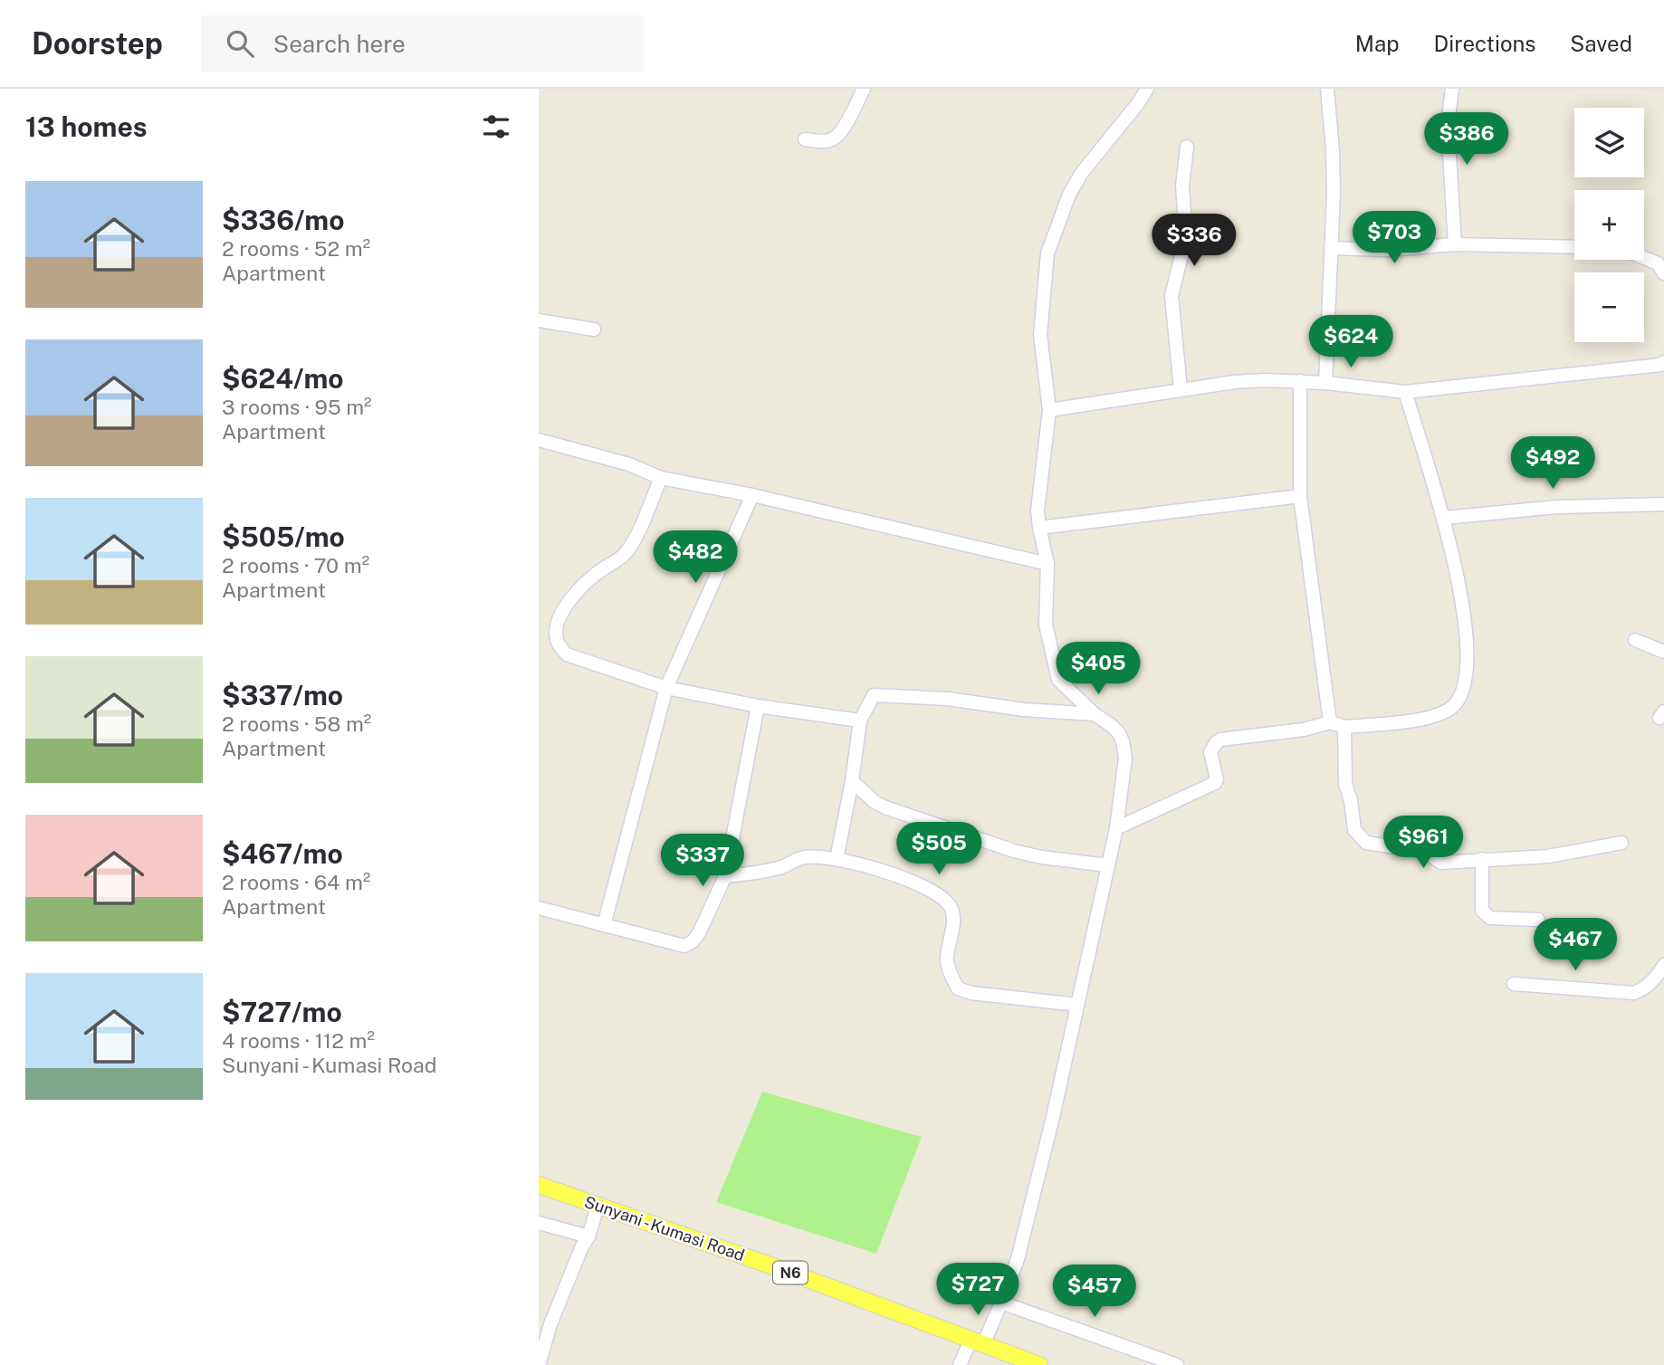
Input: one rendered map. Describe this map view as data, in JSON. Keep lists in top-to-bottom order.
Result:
{
  "streets": {
    "main road": ["Sunyani - Kumasi Road", "N6"]
  },
  "page": {
    "header": "Doorstep",
    "search": "Search here",
    "nav": ["Map", "Directions", "Saved"],
    "heading": "13 homes",
    "map_buttons": ["+", "−"],
    "price": [
      "$386",
      "$703",
      "$336",
      "$624",
      "$492",
      "$482",
      "$405",
      "$961",
      "$505",
      "$337",
      "$467",
      "$727",
      "$457"
    ],
    "list": [
      {
        "name": "$336/mo",
        "note": "2 rooms · 52 m² · Apartment"
      },
      {
        "name": "$624/mo",
        "note": "3 rooms · 95 m² · Apartment"
      },
      {
        "name": "$505/mo",
        "note": "2 rooms · 70 m² · Apartment"
      },
      {
        "name": "$337/mo",
        "note": "2 rooms · 58 m² · Apartment"
      },
      {
        "name": "$467/mo",
        "note": "2 rooms · 64 m² · Apartment"
      },
      {
        "name": "$727/mo",
        "note": "4 rooms · 112 m² · Sunyani - Kumasi Road"
      }
    ]
  }
}
